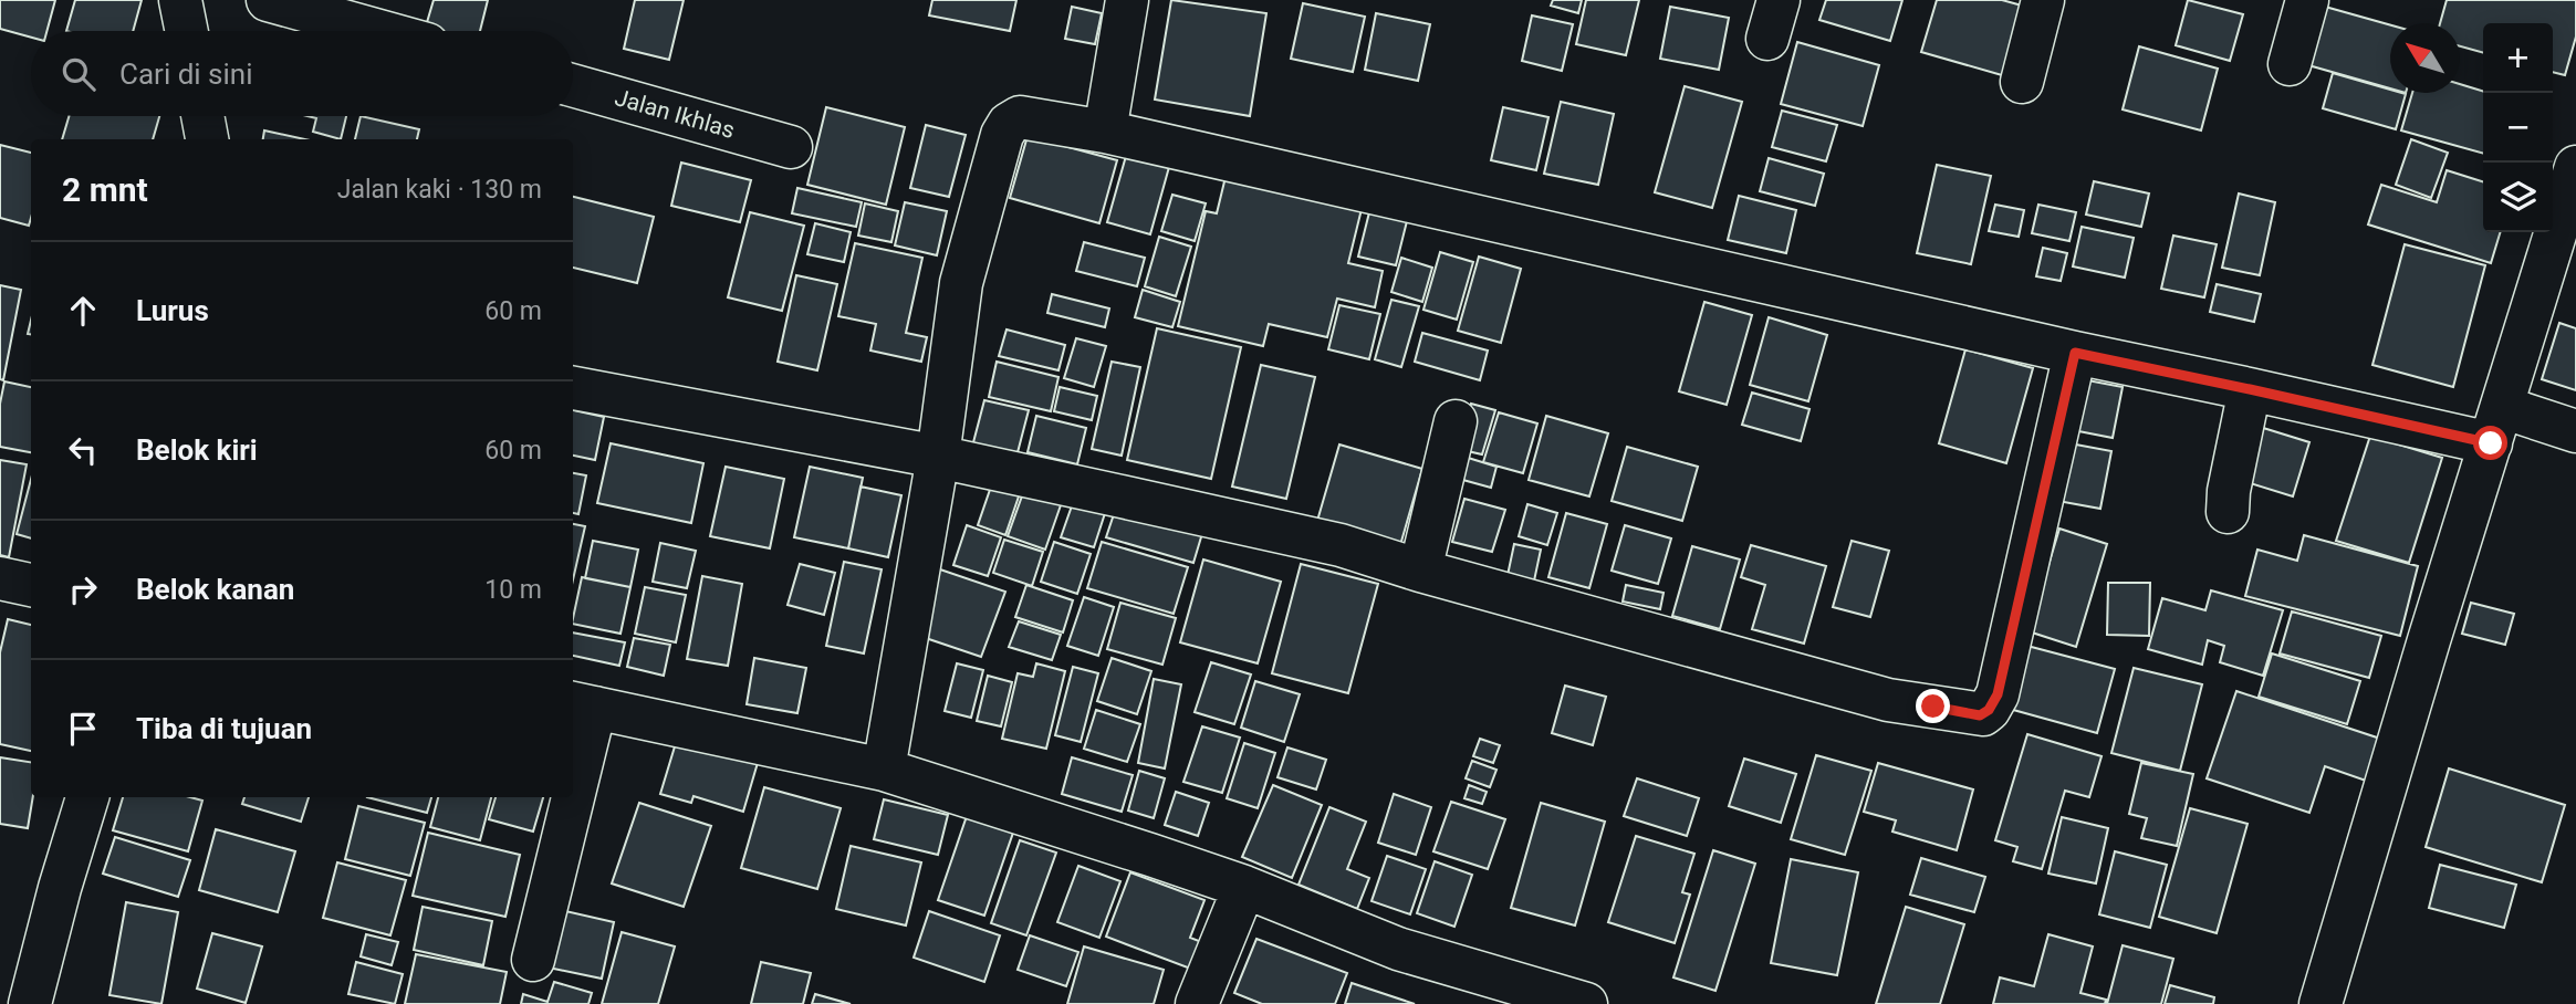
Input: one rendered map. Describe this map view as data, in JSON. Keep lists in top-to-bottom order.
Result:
{
  "streets": {
    "street": ["Jalan Ikhlas"]
  },
  "north": "top left",
  "page": {
    "map_buttons": ["+", "−"],
    "search": "Cari di sini",
    "heading": ["2 mnt", "Jalan kaki · 130 m"],
    "list": [
      ["Lurus", "60 m"],
      ["Belok kiri", "60 m"],
      ["Belok kanan", "10 m"],
      "Tiba di tujuan"
    ]
  }
}
